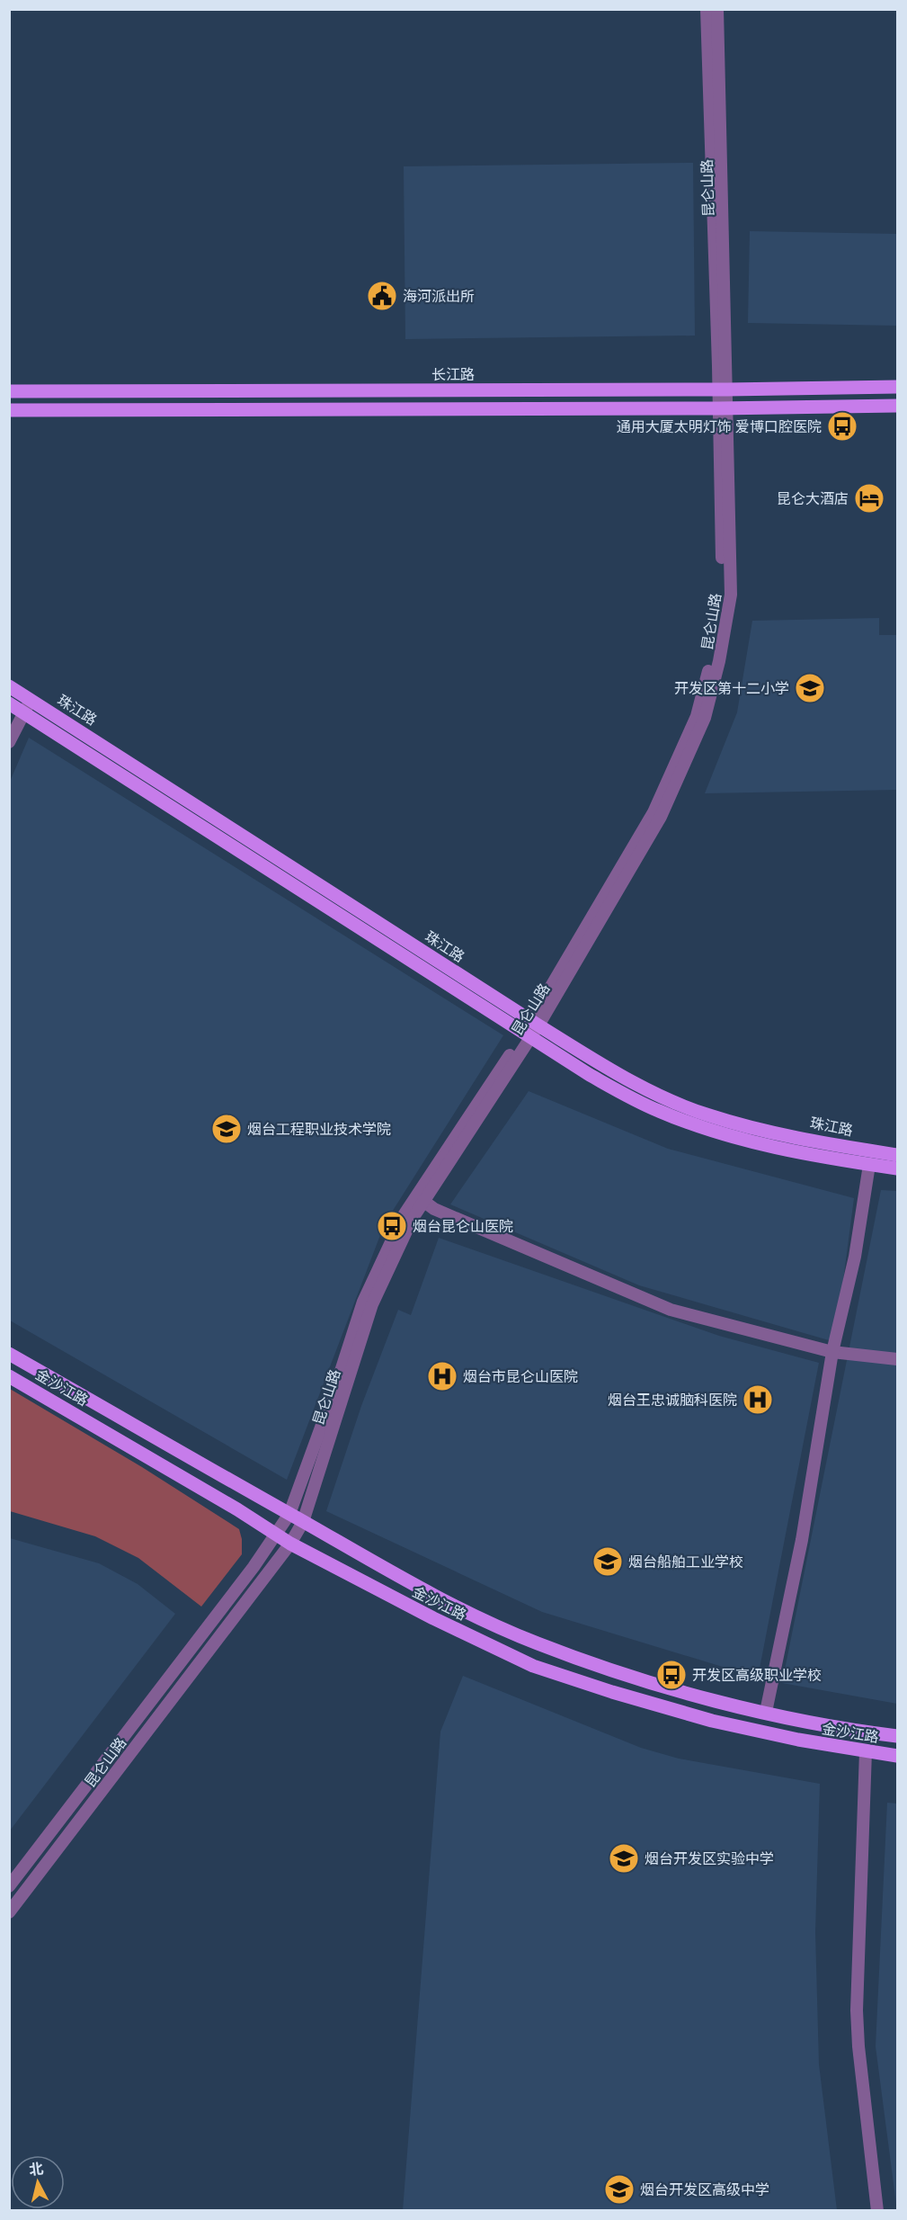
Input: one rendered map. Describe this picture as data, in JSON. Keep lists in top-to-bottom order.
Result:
{
  "streets": {
    "main road": ["长江路", "珠江路", "金沙江路"],
    "street": ["昆仑山路"]
  },
  "crossings": [
    ["昆仑山路", "长江路"],
    ["昆仑山路", "珠江路"],
    ["昆仑山路", "金沙江路"]
  ],
  "places": {
    "public building": ["海河派出所"],
    "bus stop": ["通用大厦太明灯饰 爱博口腔医院", "烟台昆仑山医院", "开发区高级职业学校"],
    "hotel": ["昆仑大酒店"],
    "school or university": [
      "开发区第十二小学",
      "烟台工程职业技术学院",
      "烟台船舶工业学校",
      "烟台开发区实验中学",
      "烟台开发区高级中学"
    ],
    "hospital": ["烟台市昆仑山医院", "烟台王忠诚脑科医院"]
  },
  "north": "top"
}
